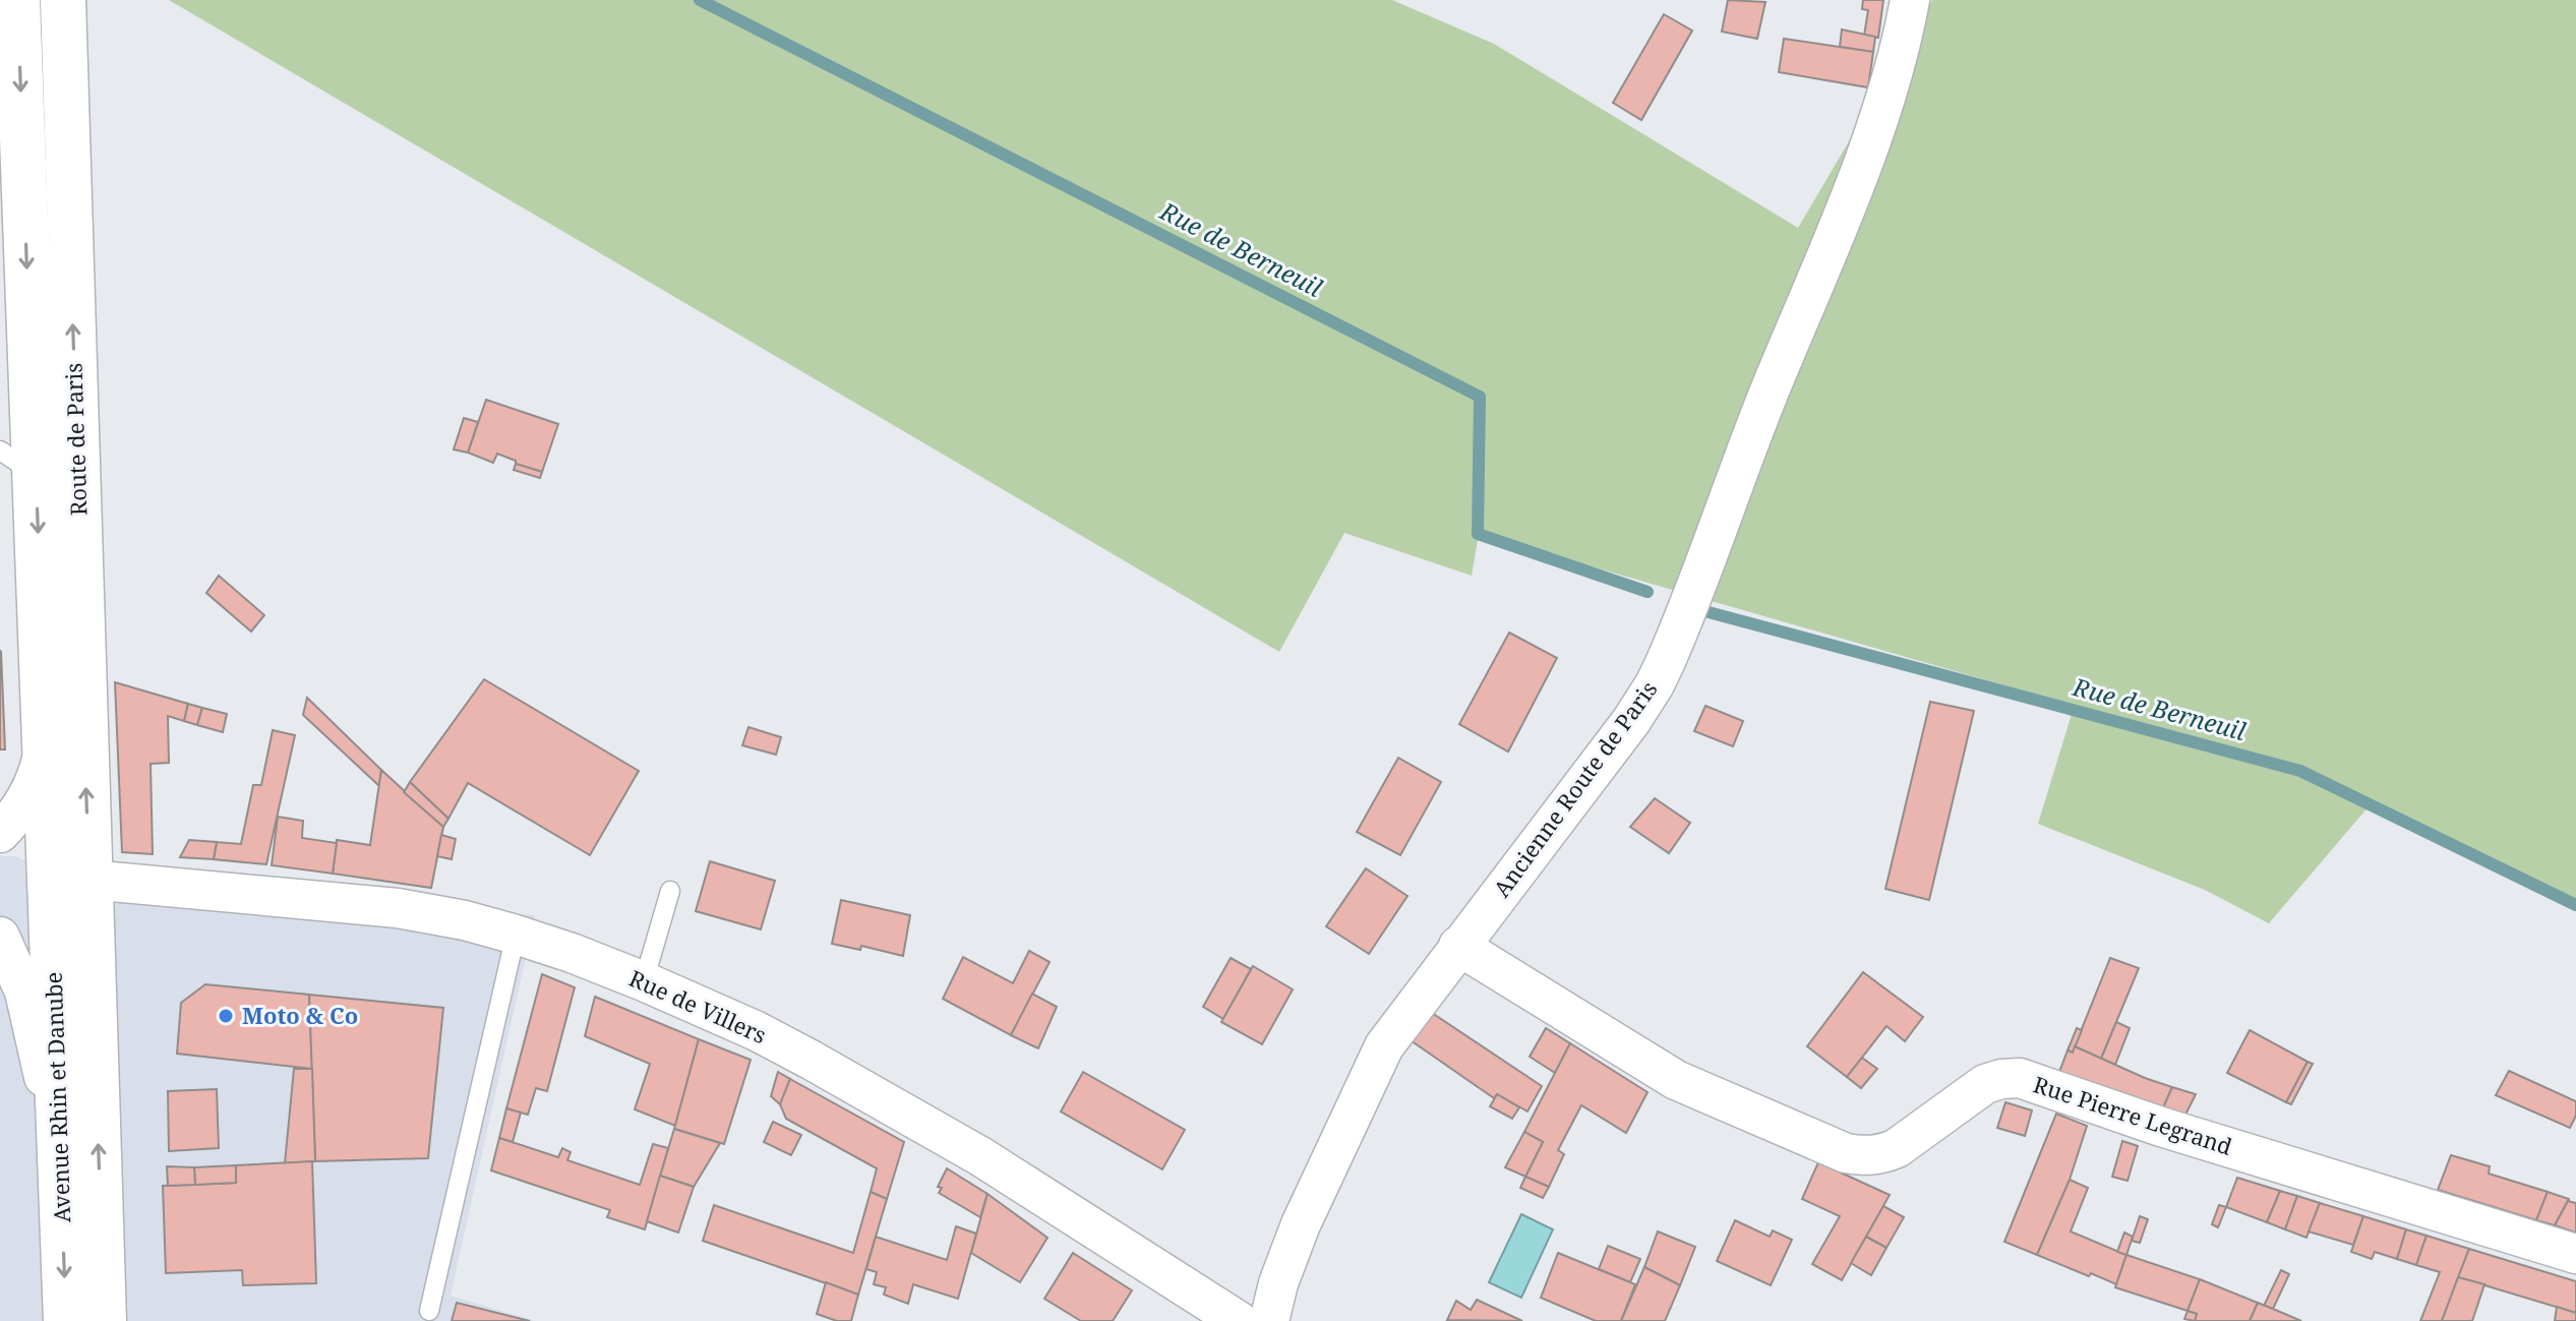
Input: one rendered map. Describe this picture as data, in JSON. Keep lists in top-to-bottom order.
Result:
{
  "streets": {
    "main road": ["Route de Paris", "Avenue Rhin et Danube"],
    "street": ["Ancienne Route de Paris", "Rue de Villers", "Rue Pierre Legrand"]
  },
  "crossings": [
    ["Route de Paris", "Rue de Villers"],
    ["Route de Paris", "Avenue Rhin et Danube"],
    ["Ancienne Route de Paris", "Rue Pierre Legrand"],
    ["Rue de Villers", "Avenue Rhin et Danube"]
  ],
  "water": ["Rue de Berneuil"],
  "places": ["Moto & Co"]
}
